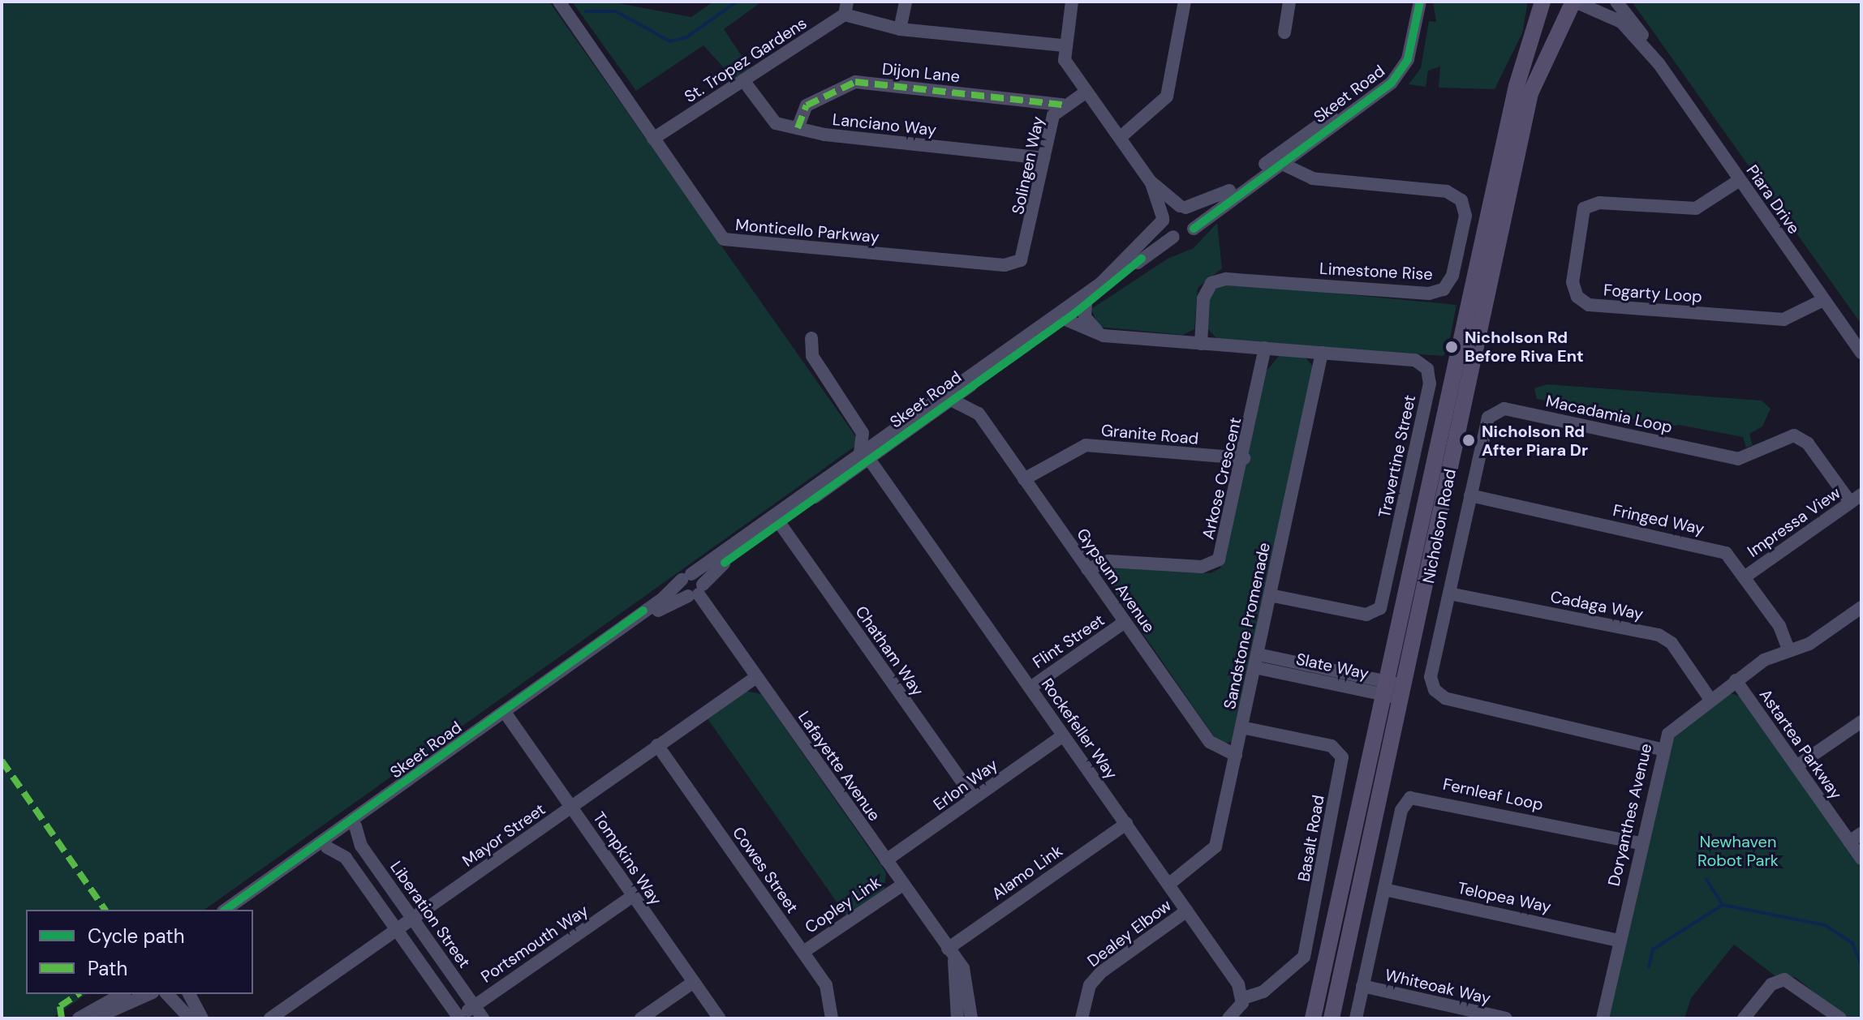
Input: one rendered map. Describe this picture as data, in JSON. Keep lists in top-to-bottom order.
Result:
{
  "streets": {
    "main road": ["Nicholson Road"],
    "street": [
      "St. Tropez Gardens",
      "Dijon Lane",
      "Skeet Road",
      "Lanciano Way",
      "Solingen Way",
      "Piara Drive",
      "Monticello Parkway",
      "Limestone Rise",
      "Fogarty Loop",
      "Macadamia Loop",
      "Granite Road",
      "Travertine Street",
      "Arkose Crescent",
      "Fringed Way",
      "Impressa View",
      "Gypsum Avenue",
      "Cadaga Way",
      "Sandstone Promenade",
      "Flint Street",
      "Chatham Way",
      "Slate Way",
      "Rockefeller Way",
      "Astartea Parkway",
      "Lafayette Avenue",
      "Erlon Way",
      "Fernleaf Loop",
      "Doryanthes Avenue",
      "Mayor Street",
      "Basalt Road",
      "Tompkins Way",
      "Cowes Street",
      "Alamo Link",
      "Telopea Way",
      "Copley Link",
      "Liberation Street",
      "Dealey Elbow",
      "Portsmouth Way",
      "Whiteoak Way"
    ]
  },
  "crossings": [
    ["St. Tropez Gardens", "Lanciano Way"],
    ["St. Tropez Gardens", "Monticello Parkway"],
    ["Dijon Lane", "Lanciano Way"],
    ["Dijon Lane", "Solingen Way"],
    ["Skeet Road", "Limestone Rise"],
    ["Skeet Road", "Travertine Street"],
    ["Skeet Road", "Gypsum Avenue"],
    ["Skeet Road", "Chatham Way"],
    ["Skeet Road", "Rockefeller Way"],
    ["Skeet Road", "Lafayette Avenue"],
    ["Skeet Road", "Tompkins Way"],
    ["Skeet Road", "Liberation Street"],
    ["Lanciano Way", "Solingen Way"],
    ["Solingen Way", "Monticello Parkway"],
    ["Piara Drive", "Fogarty Loop"],
    ["Piara Drive", "Nicholson Road"],
    ["Limestone Rise", "Travertine Street"],
    ["Macadamia Loop", "Fringed Way"],
    ["Macadamia Loop", "Impressa View"],
    ["Macadamia Loop", "Cadaga Way"],
    ["Macadamia Loop", "Doryanthes Avenue"],
    ["Granite Road", "Arkose Crescent"],
    ["Granite Road", "Gypsum Avenue"],
    ["Travertine Street", "Arkose Crescent"],
    ["Travertine Street", "Sandstone Promenade"],
    ["Arkose Crescent", "Gypsum Avenue"],
    ["Fringed Way", "Impressa View"],
    ["Fringed Way", "Doryanthes Avenue"],
    ["Nicholson Road", "Slate Way"],
    ["Gypsum Avenue", "Sandstone Promenade"],
    ["Gypsum Avenue", "Flint Street"],
    ["Cadaga Way", "Doryanthes Avenue"],
    ["Sandstone Promenade", "Slate Way"],
    ["Sandstone Promenade", "Rockefeller Way"],
    ["Sandstone Promenade", "Basalt Road"],
    ["Flint Street", "Rockefeller Way"],
    ["Chatham Way", "Erlon Way"],
    ["Rockefeller Way", "Erlon Way"],
    ["Rockefeller Way", "Basalt Road"],
    ["Rockefeller Way", "Alamo Link"],
    ["Rockefeller Way", "Dealey Elbow"],
    ["Astartea Parkway", "Doryanthes Avenue"],
    ["Lafayette Avenue", "Erlon Way"],
    ["Lafayette Avenue", "Mayor Street"],
    ["Lafayette Avenue", "Alamo Link"],
    ["Lafayette Avenue", "Copley Link"],
    ["Fernleaf Loop", "Doryanthes Avenue"],
    ["Fernleaf Loop", "Telopea Way"],
    ["Fernleaf Loop", "Whiteoak Way"],
    ["Doryanthes Avenue", "Telopea Way"],
    ["Mayor Street", "Tompkins Way"],
    ["Mayor Street", "Cowes Street"],
    ["Mayor Street", "Liberation Street"],
    ["Tompkins Way", "Portsmouth Way"],
    ["Cowes Street", "Copley Link"],
    ["Liberation Street", "Portsmouth Way"]
  ],
  "parks": ["Newhaven Robot Park"],
  "places": ["Nicholson Rd Before Riva Ent", "Nicholson Rd After Piara Dr"],
  "legend": ["Cycle path", "Path"]
}
